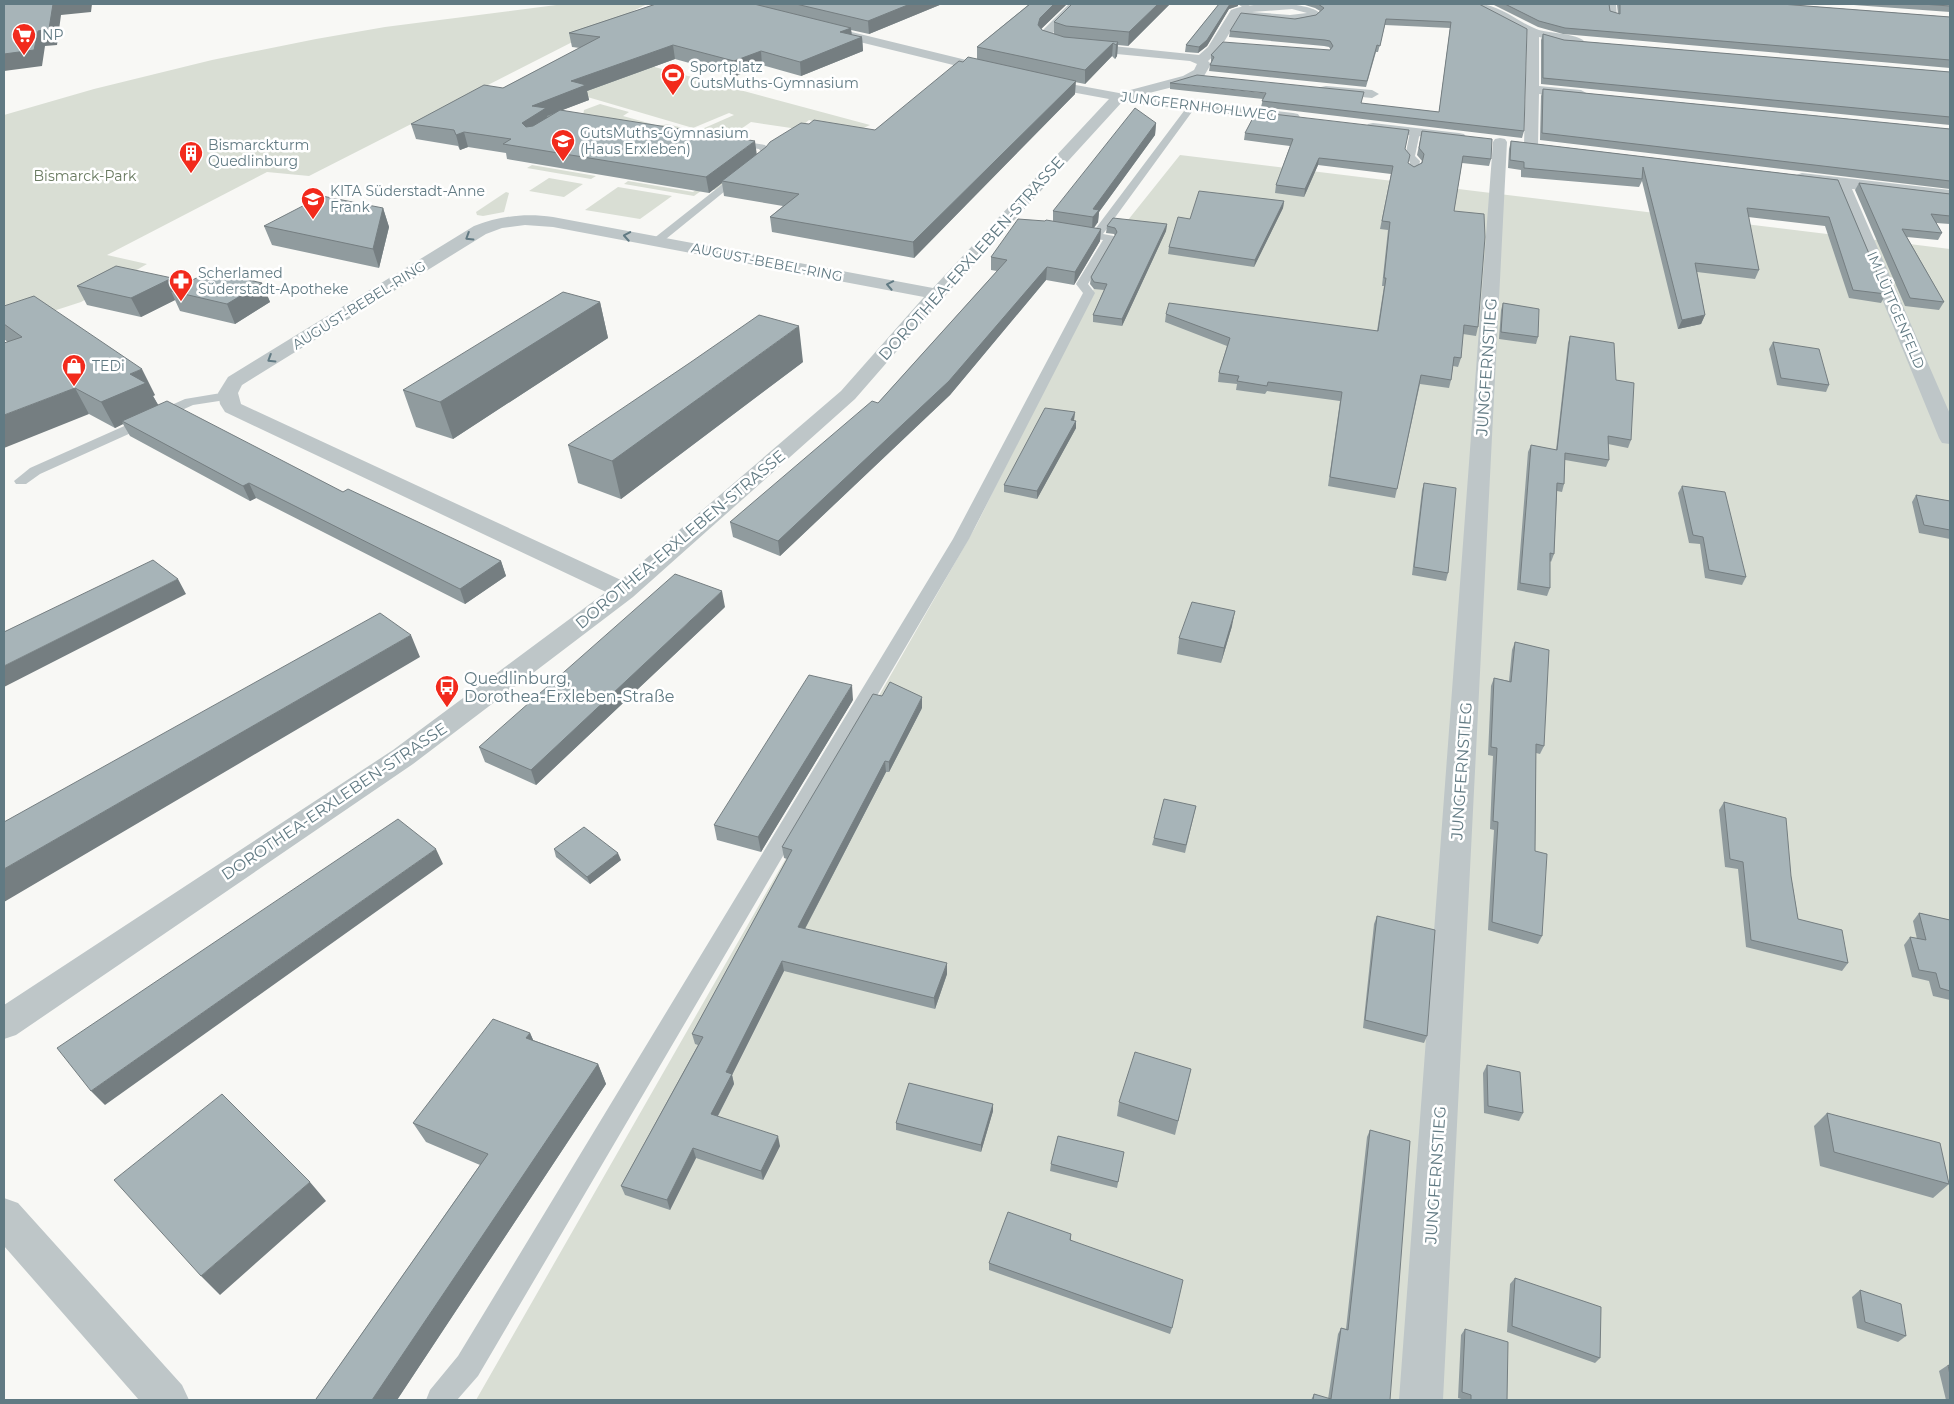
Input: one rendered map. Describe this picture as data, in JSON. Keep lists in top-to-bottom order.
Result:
{
  "streets": {
    "street": [
      "JUNGFERNHOHLWEG",
      "DOROTHEA-ERXLEBEN-STRASSE",
      "AUGUST-BEBEL-RING",
      "IM LÜTTGENFELD",
      "JUNGFERNSTIEG"
    ]
  },
  "crossings": [
    ["JUNGFERNHOHLWEG", "DOROTHEA-ERXLEBEN-STRASSE"],
    ["DOROTHEA-ERXLEBEN-STRASSE", "AUGUST-BEBEL-RING"]
  ],
  "one_way": ["AUGUST-BEBEL-RING"],
  "parks": ["Bismarck-Park"],
  "places": {
    "supermarket": ["NP"],
    "sports": ["Sportplatz GutsMuths-Gymnasium"],
    "school or university": ["GutsMuths-Gymnasium (Haus Erxleben)", "KITA Süderstadt-Anne Frank"],
    "building": ["Bismarckturm Quedlinburg"],
    "pharmacy": ["Scherlamed Süderstadt-Apotheke"],
    "shop": ["TEDi"],
    "bus stop": ["Quedlinburg, Dorothea-Erxleben-Straße"]
  }
}
